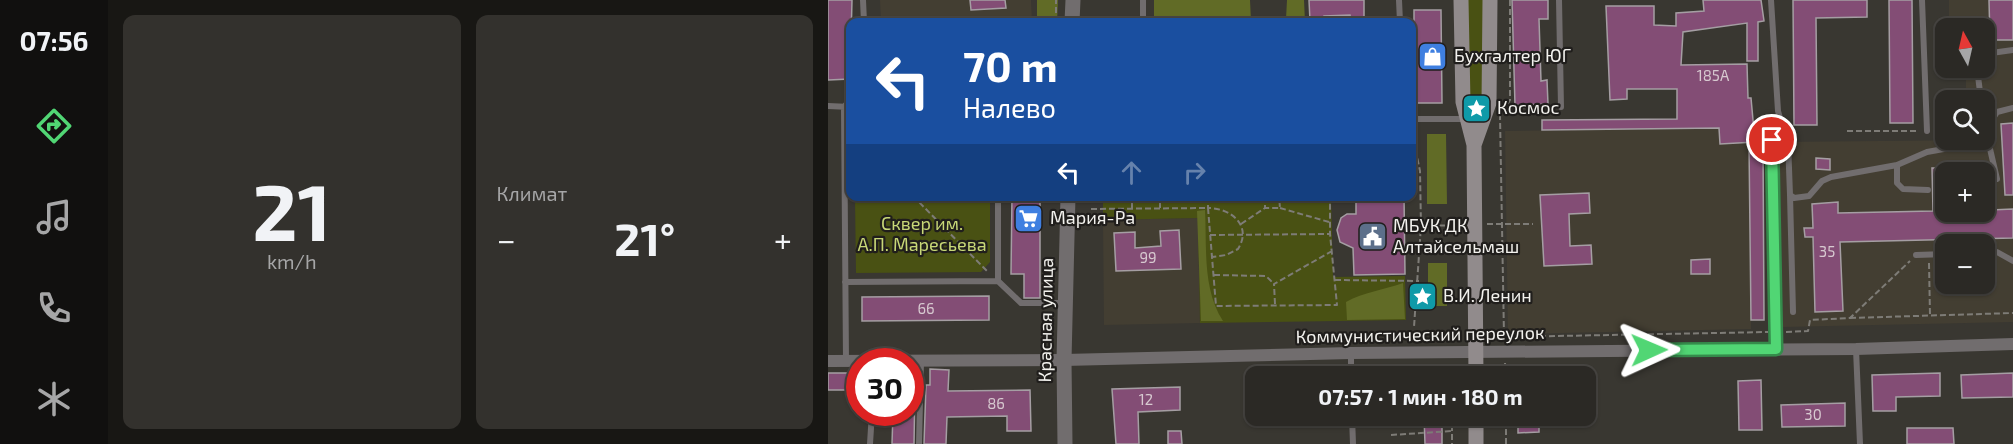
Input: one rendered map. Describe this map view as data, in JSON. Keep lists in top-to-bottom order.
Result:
{
  "streets": {
    "street": ["Красная улица", "Коммунистический переулок"]
  },
  "crossings": [
    ["Красная улица", "Коммунистический переулок"]
  ],
  "parks": ["Сквер им. А.П. Маресьева"],
  "places": {
    "shop": ["Бухгалтер ЮГ"],
    "place": ["Космос", "В.И. Ленин"],
    "supermarket": ["Мария-Ра"],
    "public building": ["МБУК ДК Алтайсельмаш"]
  },
  "house_numbers": [
    "185А",
    "35",
    "99",
    "66",
    "12",
    "86",
    "30"
  ],
  "north": "top",
  "page": {
    "tabs": "07:56",
    "tile": [
      ["21", "km/h"],
      "Климат"
    ],
    "map_buttons": ["+", "−"],
    "turn": ["70 m", "Налево"],
    "heat": ["−", "21°", "+"],
    "limit": "30",
    "trip": "07:57 · 1 мин · 180 m"
  }
}
